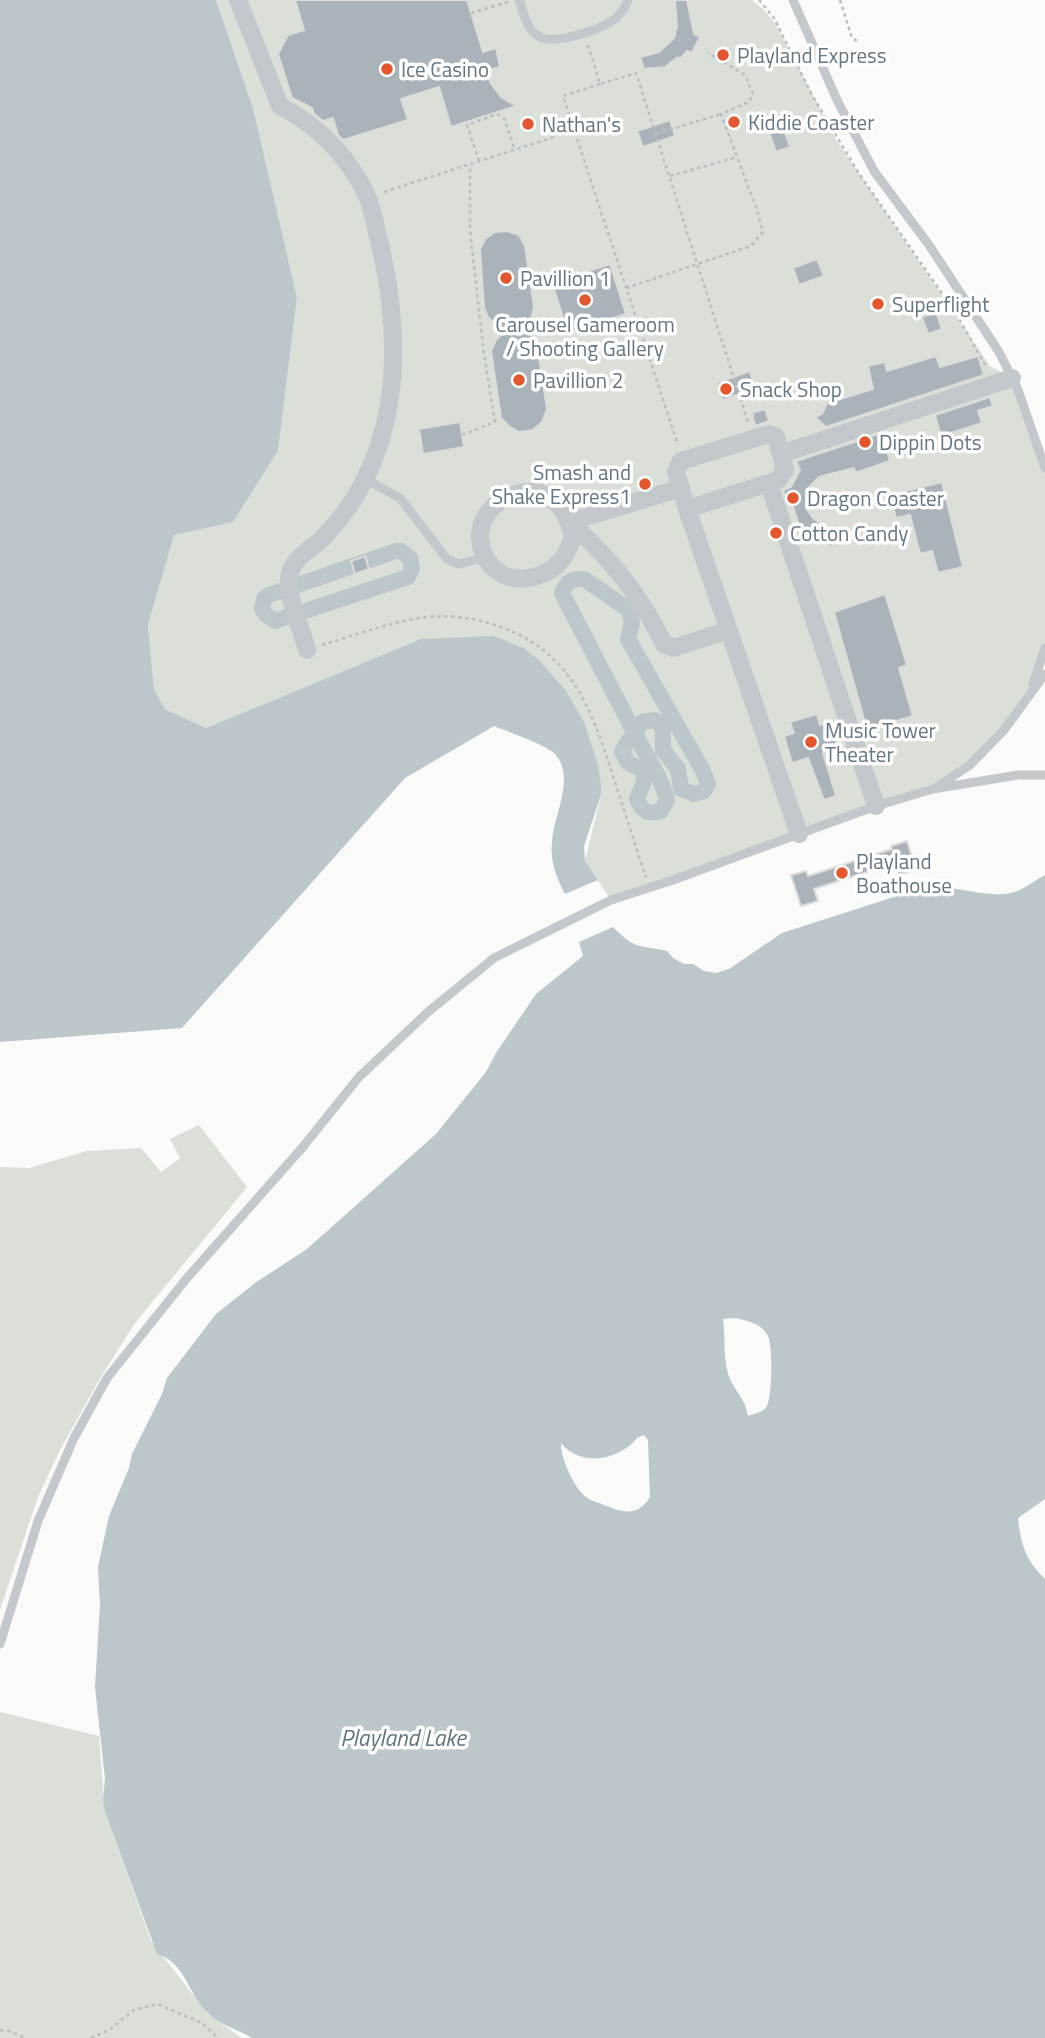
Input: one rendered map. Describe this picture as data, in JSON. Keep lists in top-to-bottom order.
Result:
{
  "water": ["Playland Lake"],
  "places": [
    "Playland Express",
    "Ice Casino",
    "Kiddie Coaster",
    "Nathan's",
    "Pavillion 1",
    "Carousel Gameroom / Shooting Gallery",
    "Superflight",
    "Pavillion 2",
    "Snack Shop",
    "Dippin Dots",
    "Smash and Shake Express1",
    "Dragon Coaster",
    "Cotton Candy",
    "Music Tower Theater",
    "Playland Boathouse"
  ]
}
